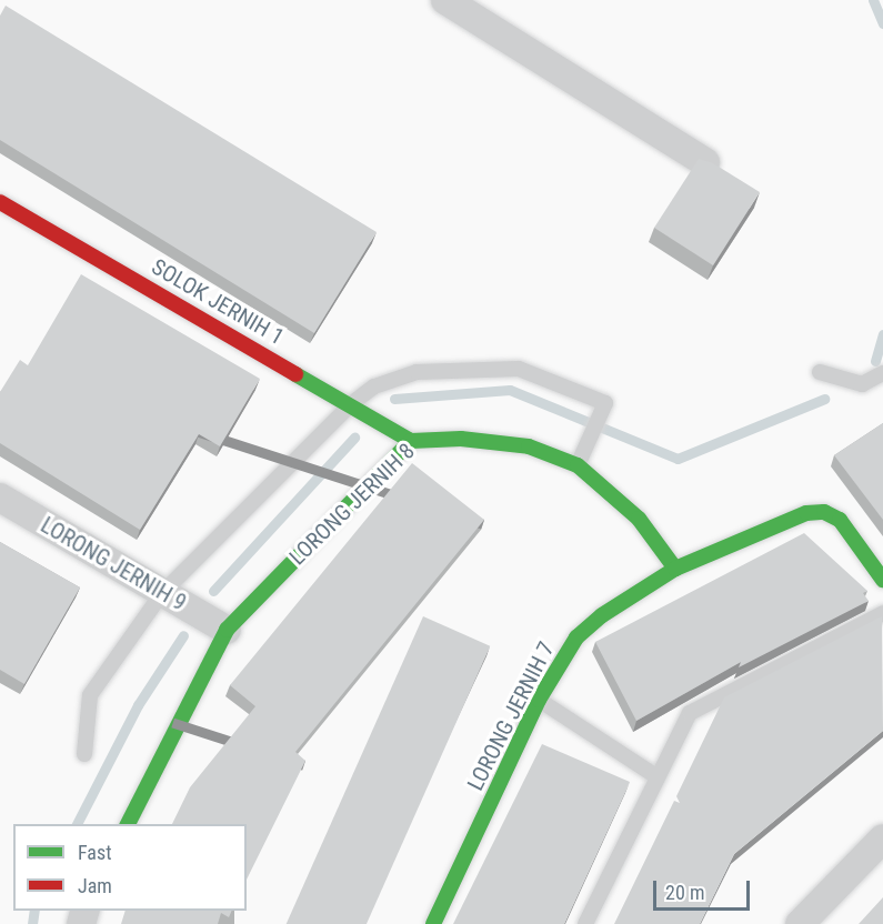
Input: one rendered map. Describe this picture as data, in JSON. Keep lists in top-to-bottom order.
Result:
{
  "streets": {
    "street": [
      "SOLOK JERNIH 1",
      "LORONG JERNIH 8",
      "LORONG JERNIH 9",
      "LORONG JERNIH 7"
    ]
  },
  "crossings": [
    ["SOLOK JERNIH 1", "LORONG JERNIH 8"],
    ["LORONG JERNIH 8", "LORONG JERNIH 9"],
    ["LORONG JERNIH 8", "LORONG JERNIH 7"]
  ],
  "legend": ["Fast", "Jam"],
  "scale_bar": "20 m"
}
